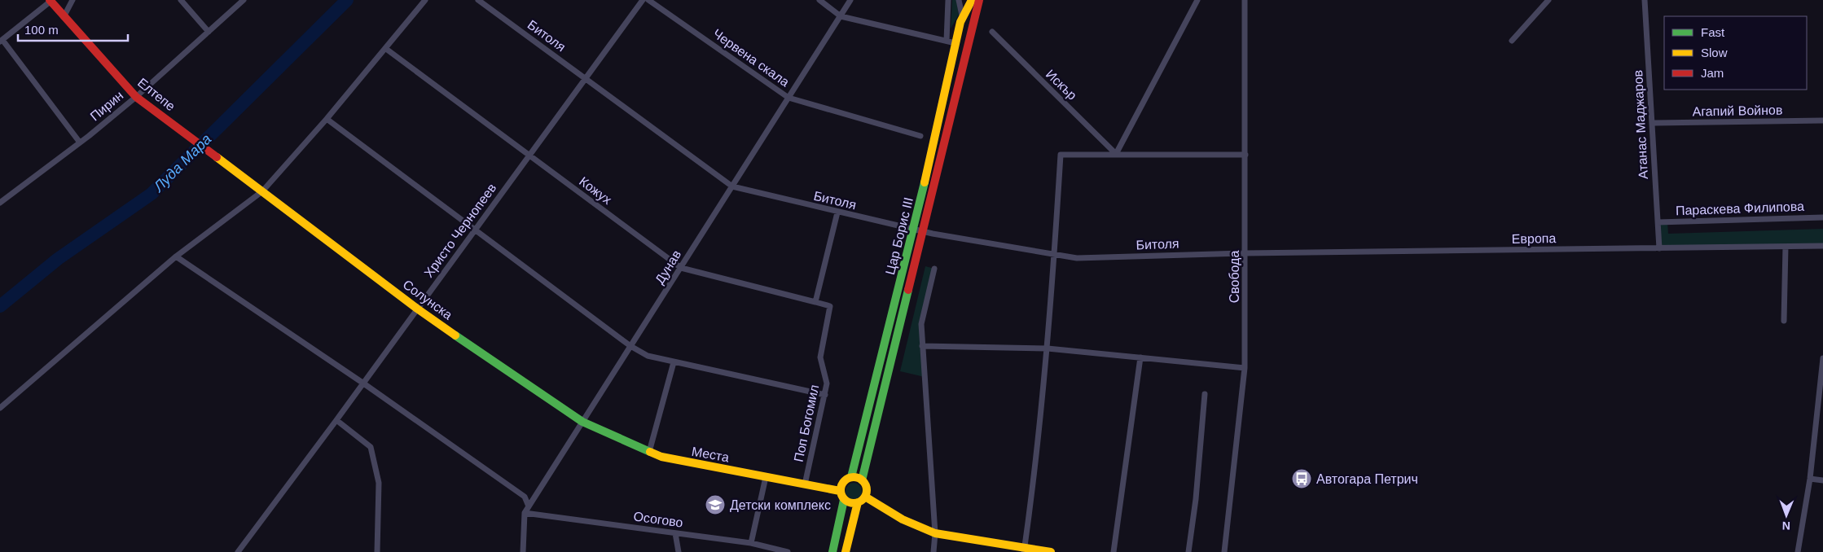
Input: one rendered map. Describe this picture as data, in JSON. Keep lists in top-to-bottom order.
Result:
{
  "streets": {
    "main road": [
      "Елтепе",
      "Цар Борис III",
      "Солунска",
      "Места"
    ],
    "street": [
      "Битоля",
      "Червена скала",
      "Искър",
      "Пирин",
      "Агапий Войнов",
      "Атанас Маджаров",
      "Кожух",
      "Параскева Филипова",
      "Христо Чернопеев",
      "Европа",
      "Дунав",
      "Свобода",
      "Поп Богомил",
      "Осогово"
    ]
  },
  "crossings": [
    ["Битоля", "Христо Чернопеев"],
    ["Битоля", "Цар Борис III"],
    ["Битоля", "Европа"],
    ["Битоля", "Дунав"],
    ["Битоля", "Свобода"],
    ["Червена скала", "Дунав"],
    ["Елтепе", "Пирин"],
    ["Елтепе", "Солунска"],
    ["Агапий Войнов", "Атанас Маджаров"],
    ["Атанас Маджаров", "Параскева Филипова"],
    ["Атанас Маджаров", "Европа"],
    ["Кожух", "Христо Чернопеев"],
    ["Кожух", "Дунав"],
    ["Кожух", "Поп Богомил"],
    ["Христо Чернопеев", "Солунска"],
    ["Цар Борис III", "Места"],
    ["Европа", "Свобода"],
    ["Дунав", "Солунска"],
    ["Дунав", "Места"],
    ["Дунав", "Осогово"],
    ["Солунска", "Места"],
    ["Поп Богомил", "Места"]
  ],
  "water": ["Луда Мара"],
  "places": {
    "bus stop": ["Автогара Петрич"],
    "school or university": ["Детски комплекс"]
  },
  "legend": ["Fast", "Slow", "Jam"],
  "scale_bar": "100 m",
  "north": "bottom"
}
